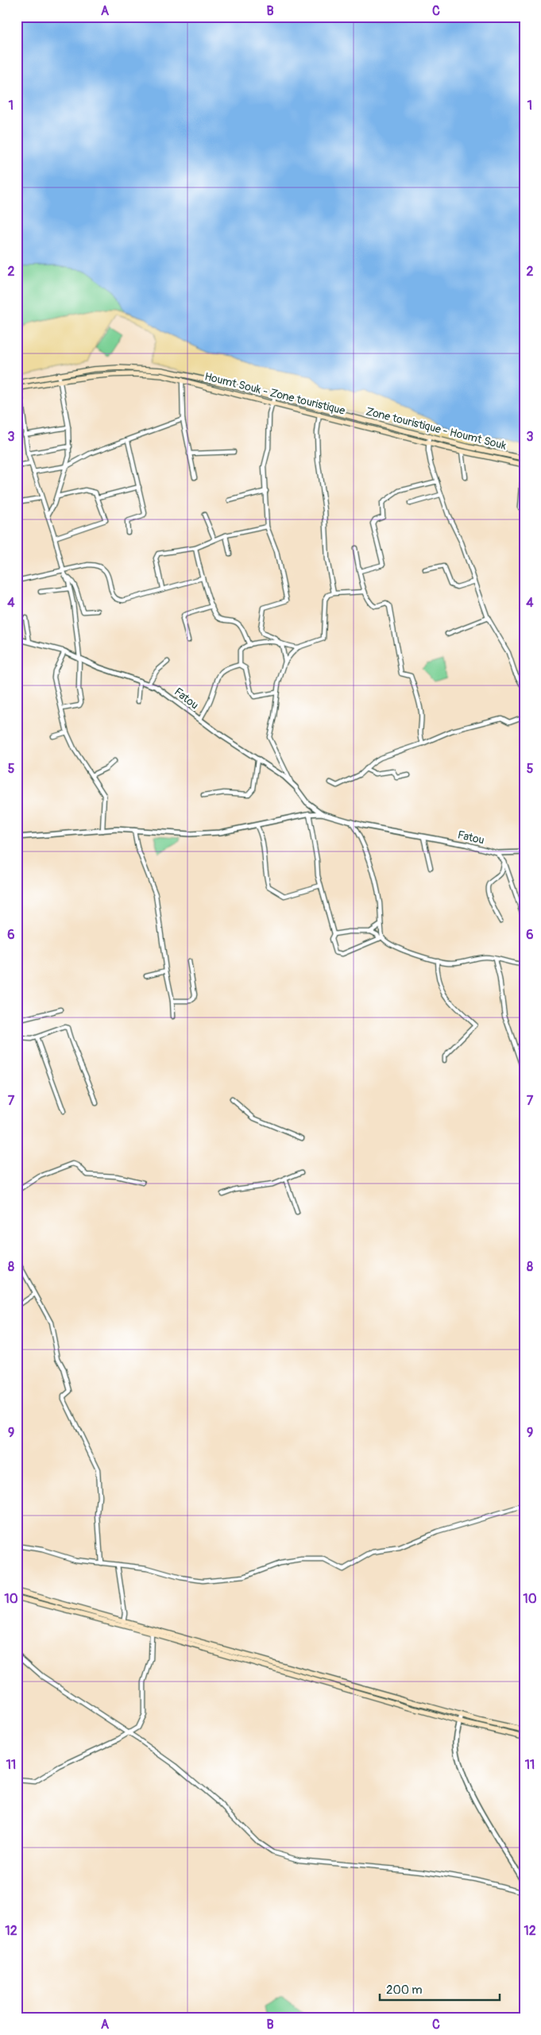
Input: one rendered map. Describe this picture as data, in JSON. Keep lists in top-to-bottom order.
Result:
{
  "streets": {
    "main road": ["Houmt Souk - Zone touristique", "Zone touristique - Houmt Souk"],
    "street": ["Fatou"]
  },
  "scale_bar": "200 m",
  "grid": {
    "columns": ["A", "B", "C"],
    "rows": [
      "1",
      "2",
      "3",
      "4",
      "5",
      "6",
      "7",
      "8",
      "9",
      "10",
      "11",
      "12"
    ]
  }
}
